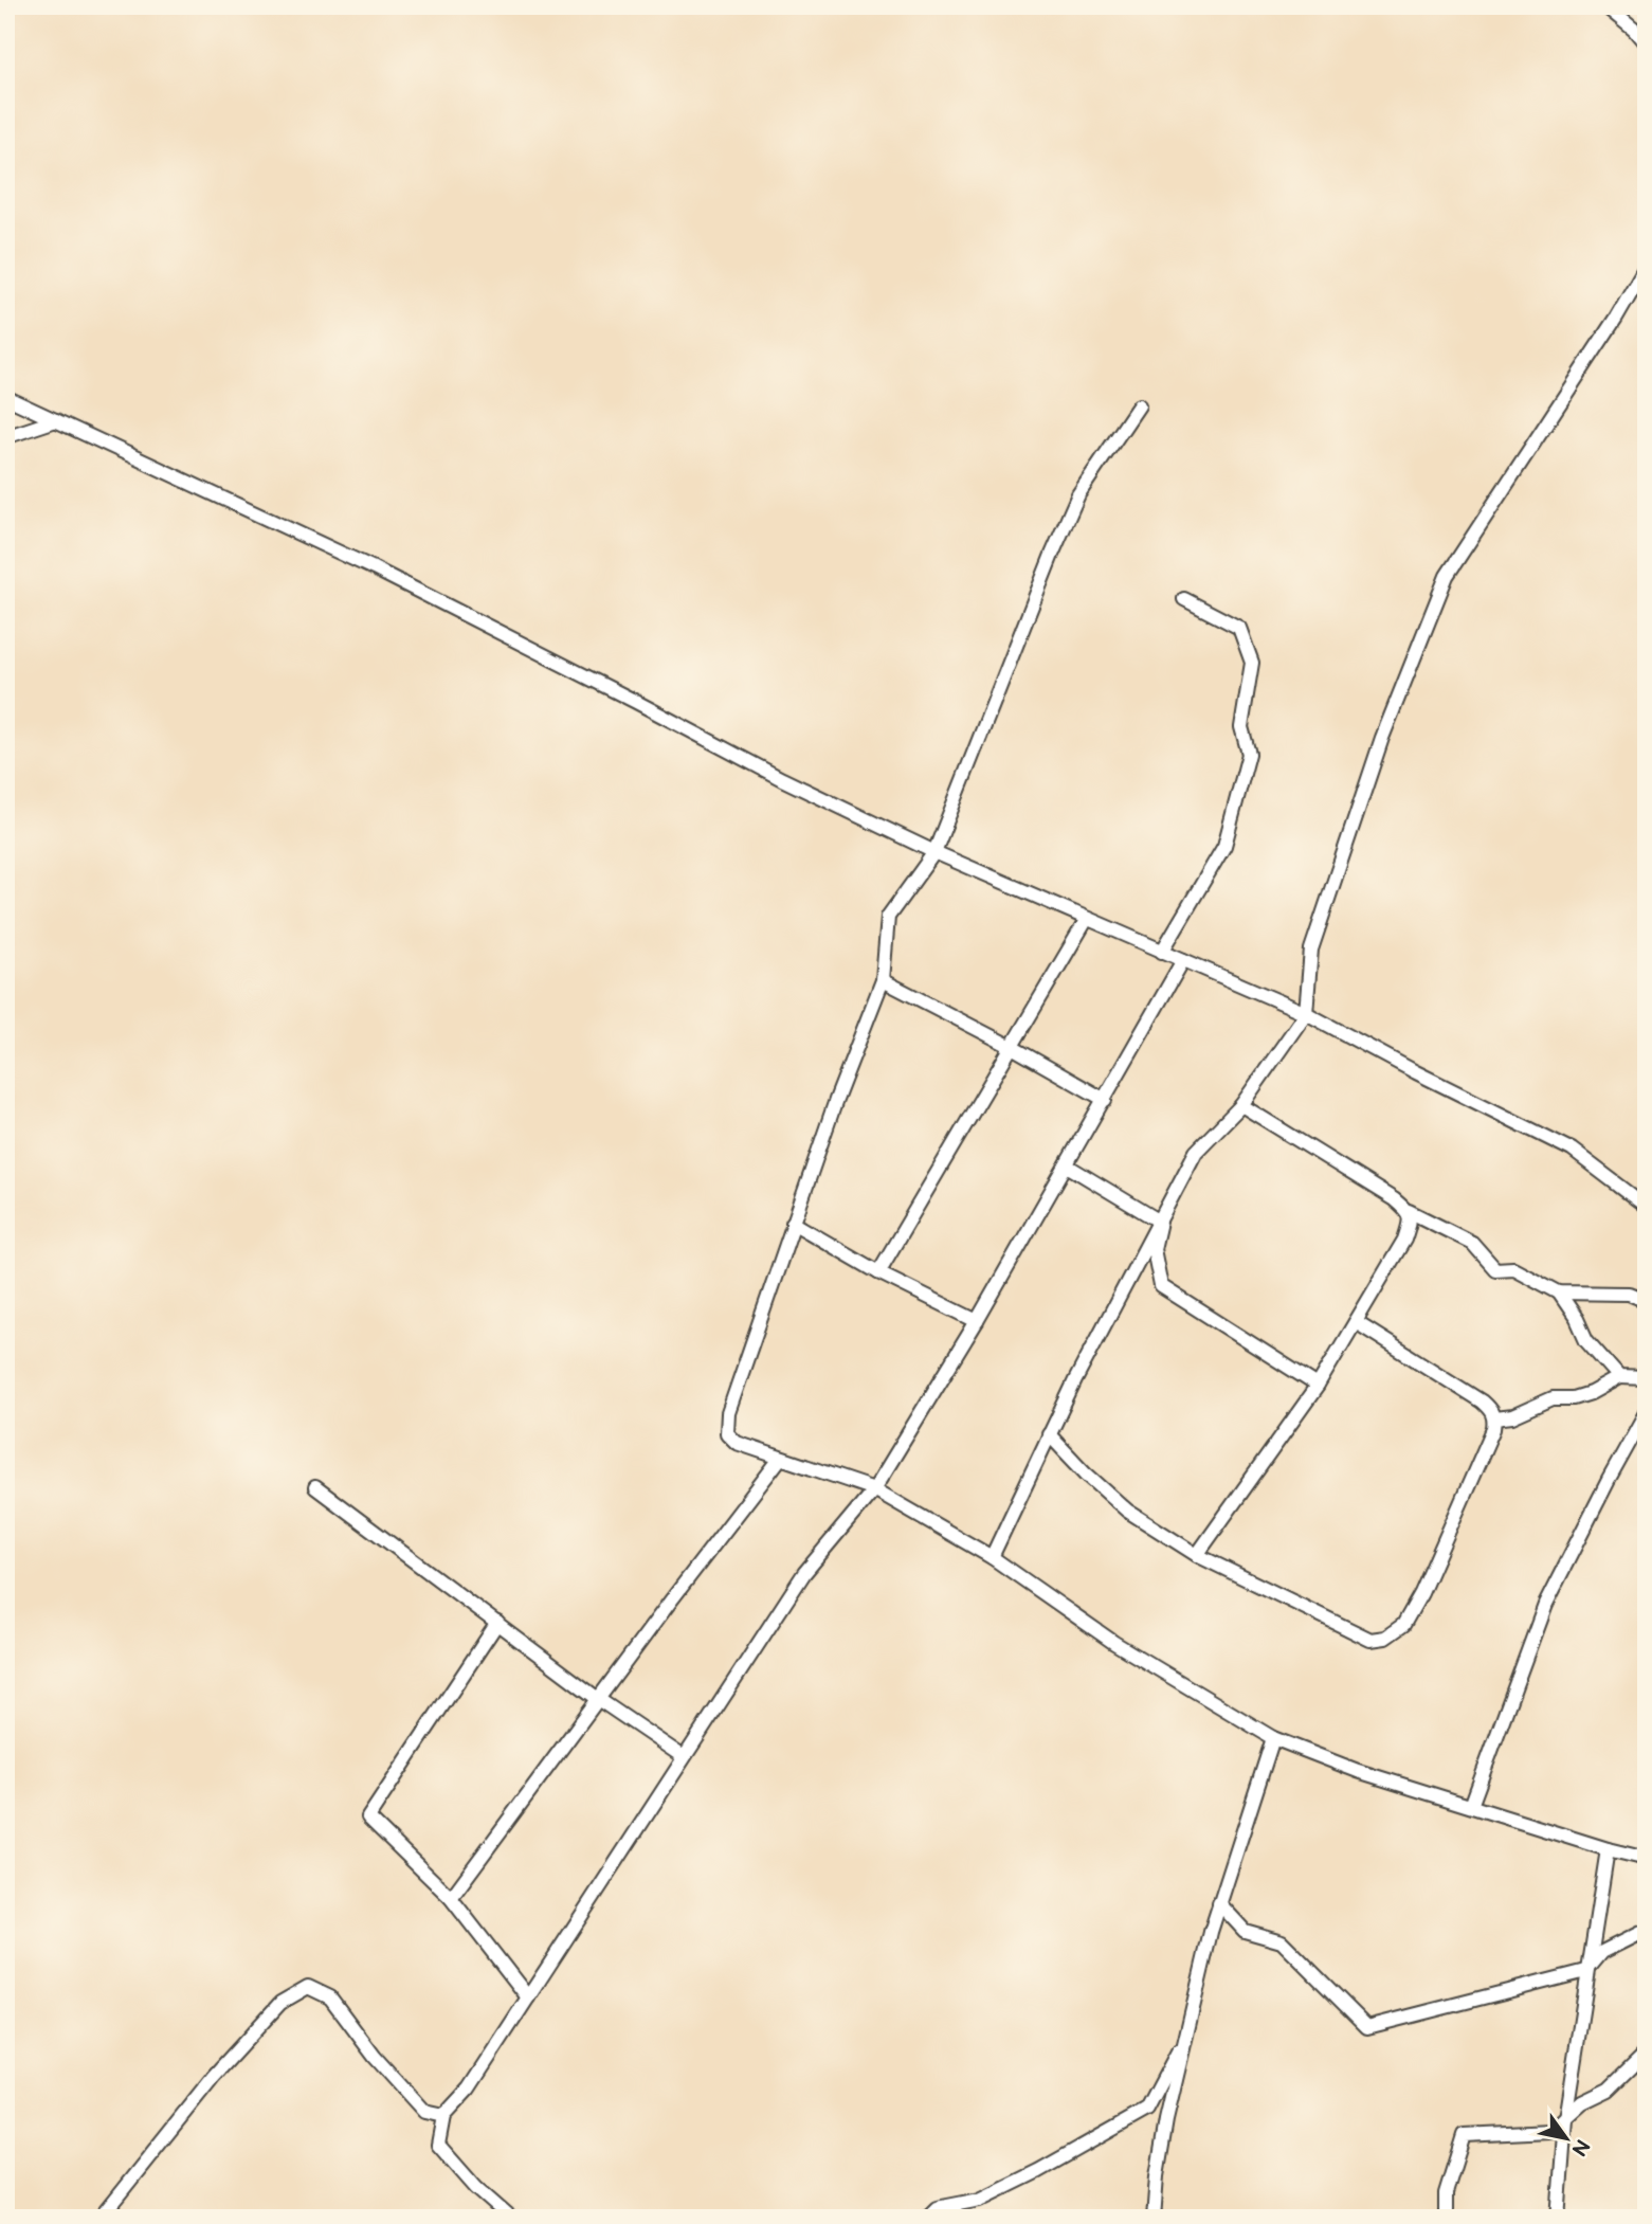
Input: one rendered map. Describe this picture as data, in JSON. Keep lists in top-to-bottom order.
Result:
{
  "north": "bottom right"
}
